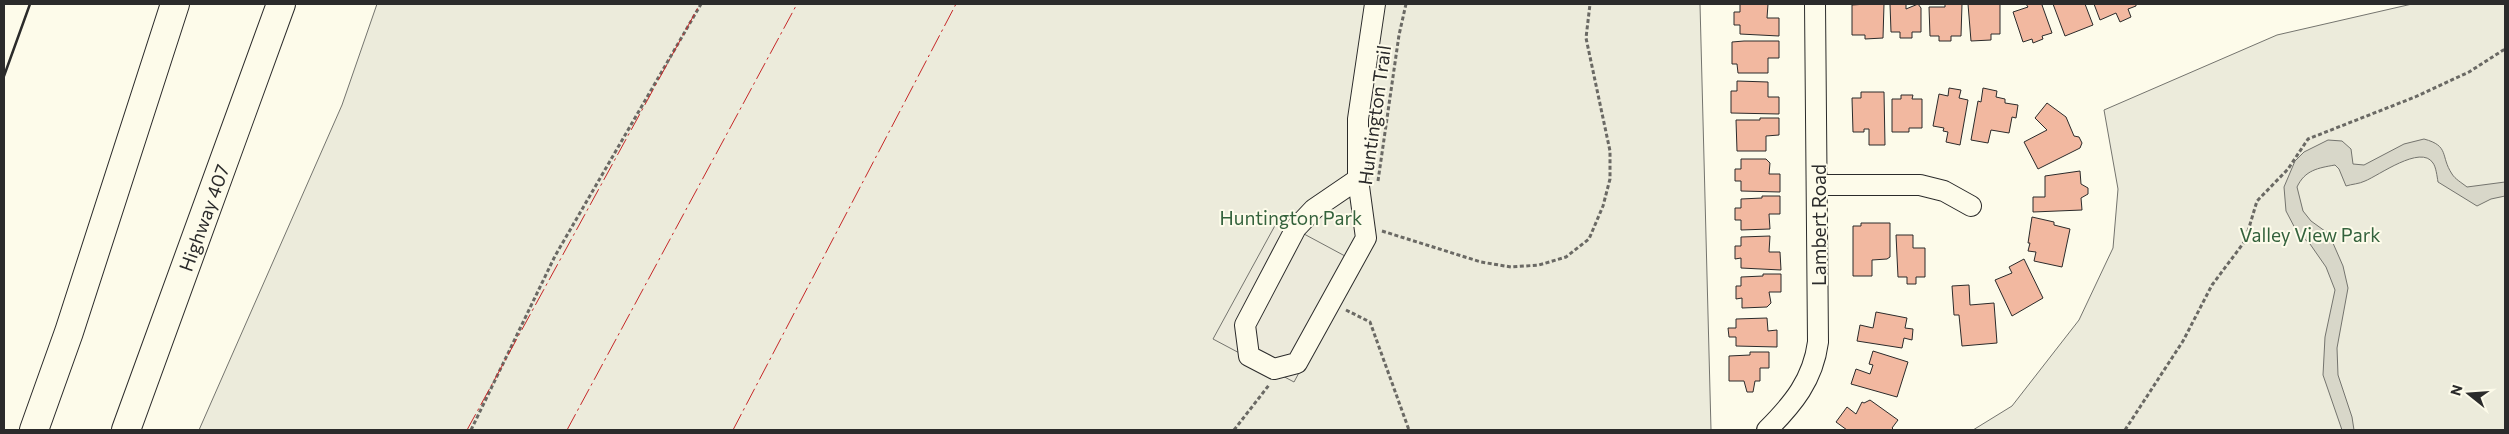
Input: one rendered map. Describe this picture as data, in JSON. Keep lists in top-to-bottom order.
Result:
{
  "streets": {
    "highway": ["Highway 407"],
    "street": ["Lambert Road"],
    "path": ["Huntington Trail"]
  },
  "parks": ["Huntington Park", "Valley View Park"],
  "north": "left"
}
